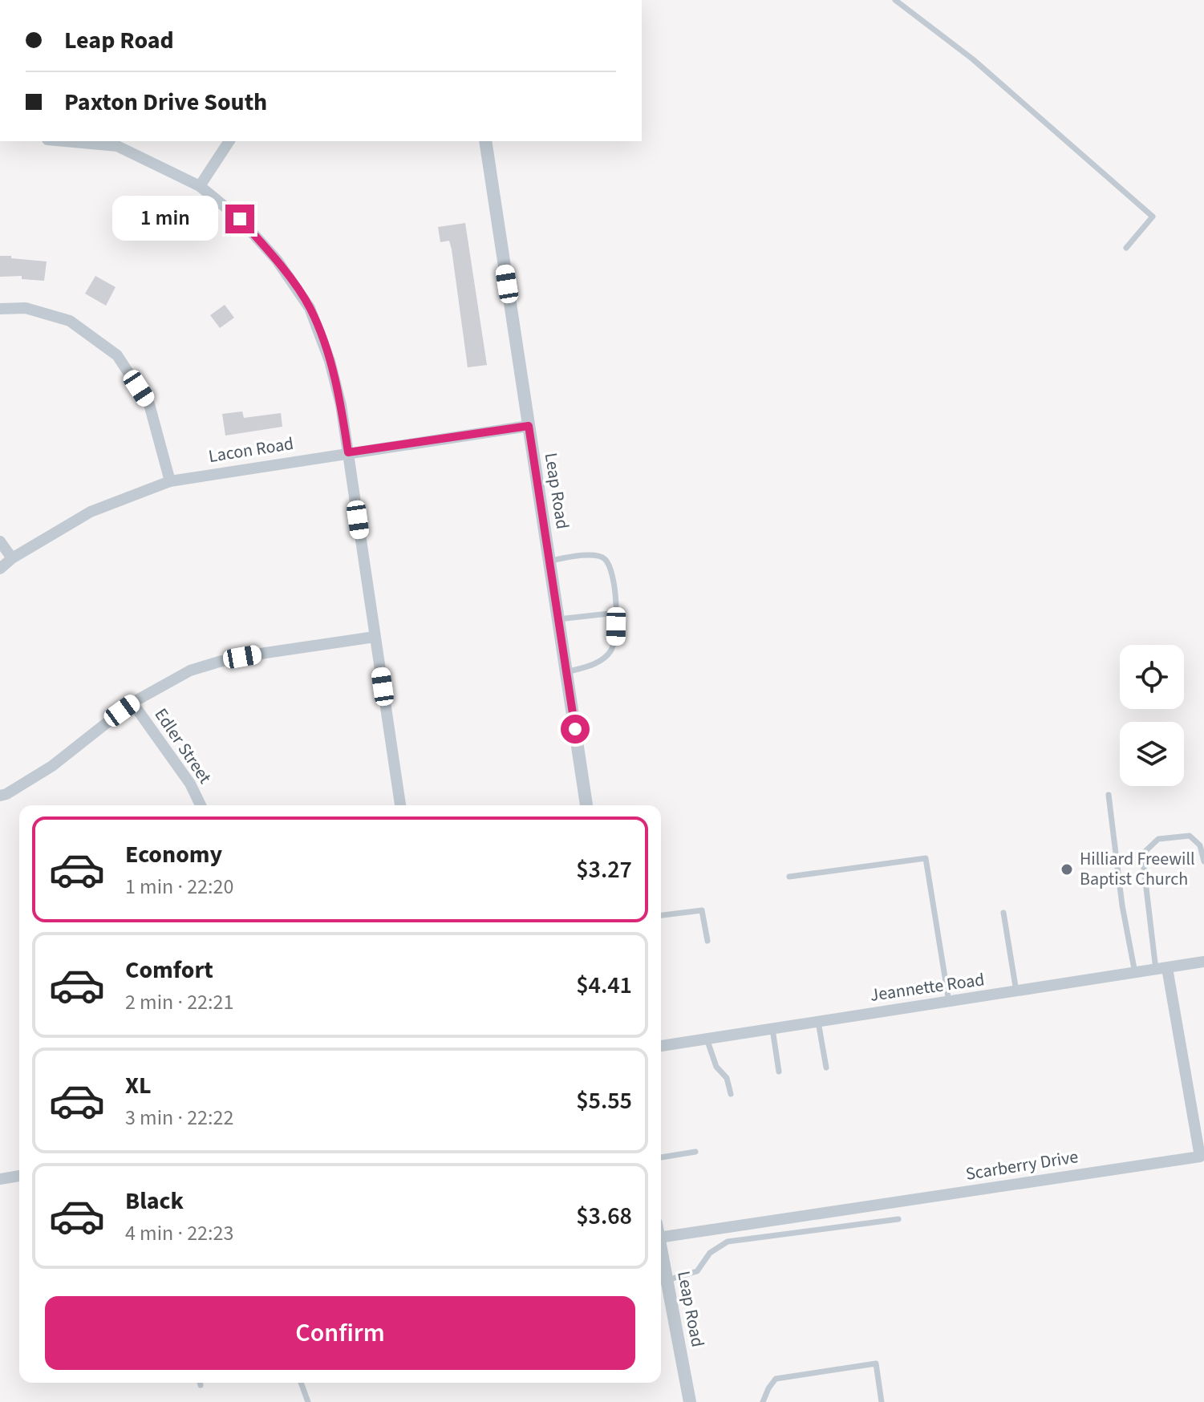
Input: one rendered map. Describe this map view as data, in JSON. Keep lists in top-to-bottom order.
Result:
{
  "streets": {
    "street": [
      "Lacon Road",
      "Leap Road",
      "Edler Street",
      "Jeannette Road",
      "Scarberry Drive"
    ]
  },
  "crossings": [
    ["Lacon Road", "Leap Road"],
    ["Jeannette Road", "Scarberry Drive"]
  ],
  "places": ["Hilliard Freewill Baptist Church"],
  "page": {
    "banner": ["Leap Road", "Paxton Drive South"],
    "bubble": "1 min",
    "list": [
      {
        "name": "Economy",
        "note": "1 min · 22:20",
        "value": "$3.27"
      },
      {
        "name": "Comfort",
        "note": "2 min · 22:21",
        "value": "$4.41"
      },
      {
        "name": "XL",
        "note": "3 min · 22:22",
        "value": "$5.55"
      },
      {
        "name": "Black",
        "note": "4 min · 22:23",
        "value": "$3.68"
      }
    ],
    "buttons": "Confirm"
  }
}
